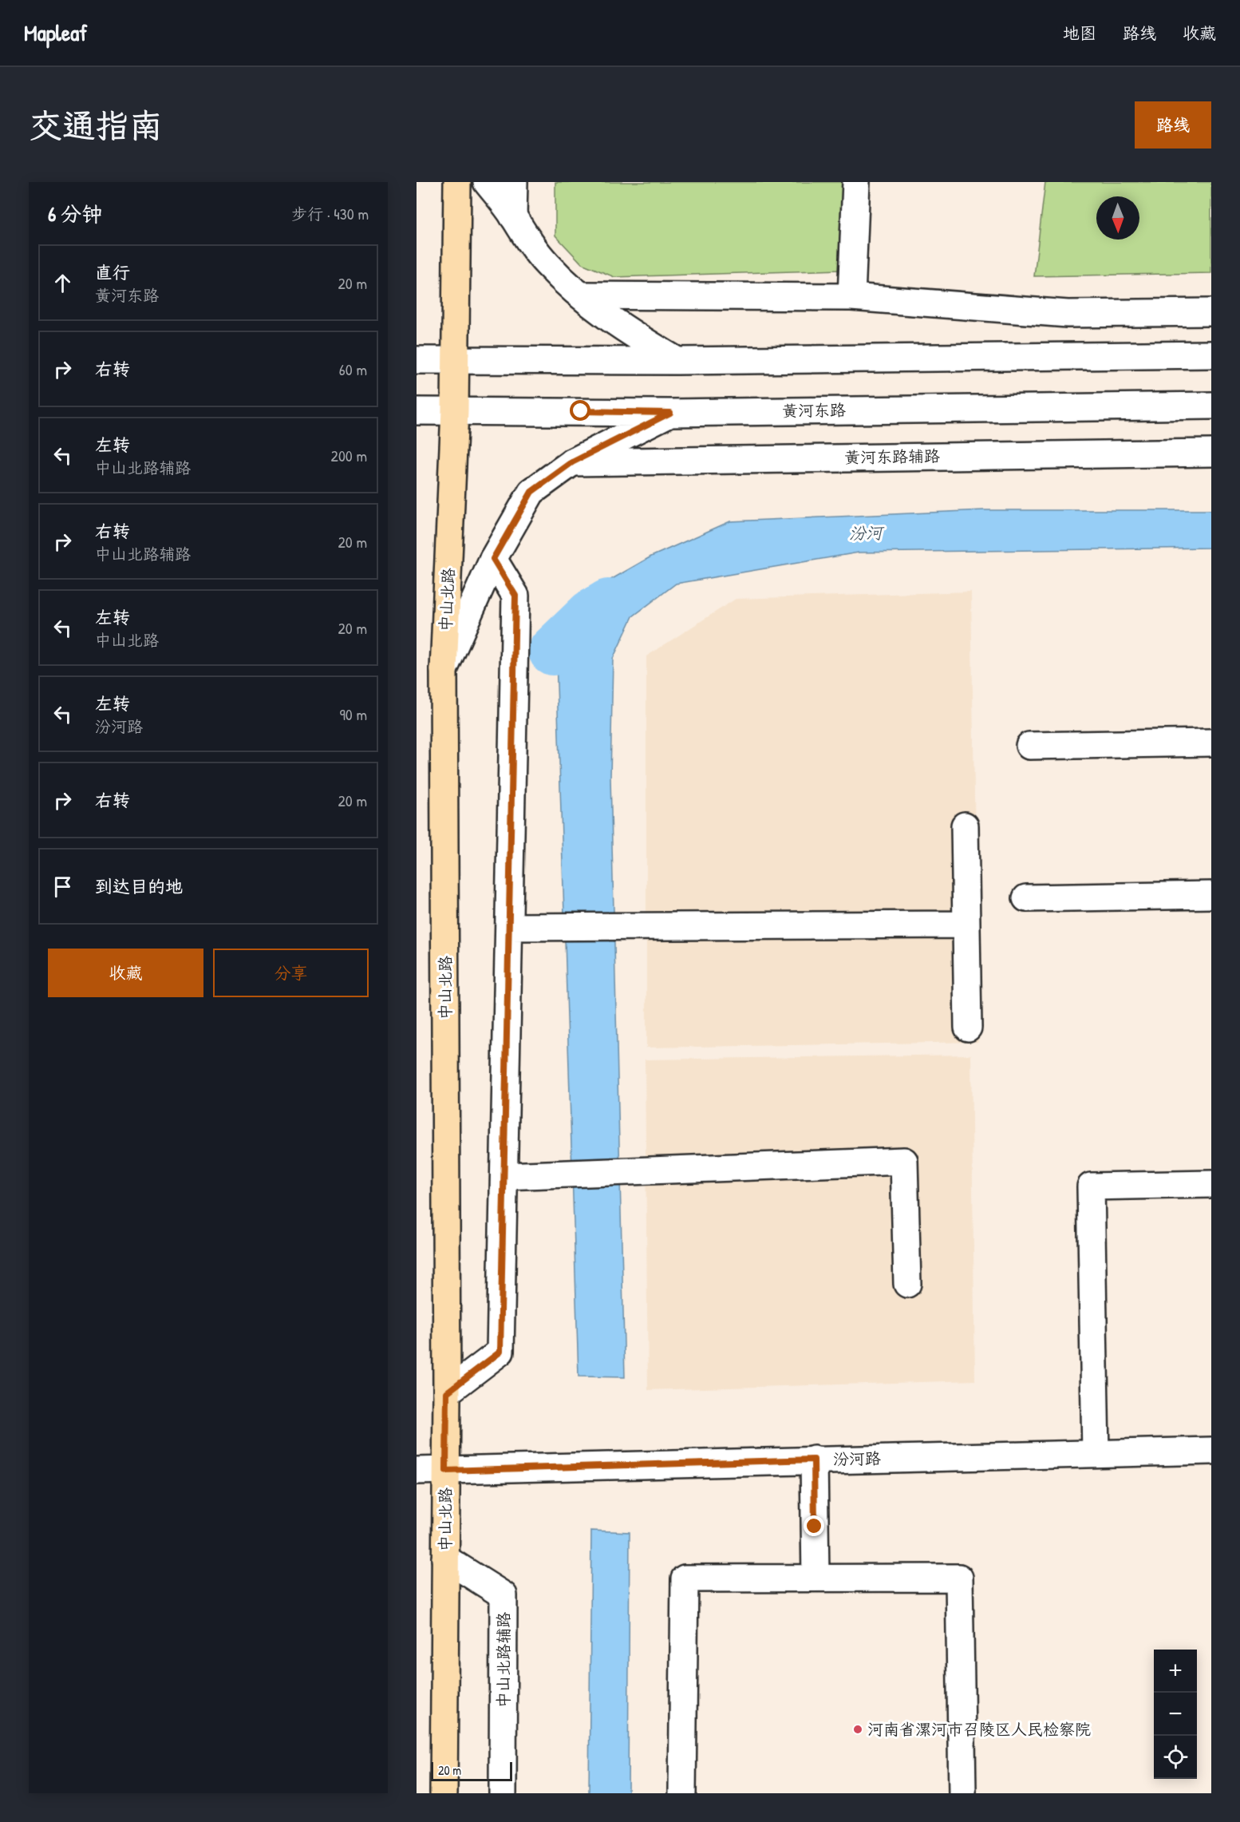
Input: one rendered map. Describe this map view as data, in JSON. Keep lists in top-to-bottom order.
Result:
{
  "streets": {
    "main road": ["中山北路"],
    "street": [
      "黄河东路",
      "黄河东路辅路",
      "汾河路",
      "中山北路辅路"
    ]
  },
  "crossings": [
    ["黄河东路", "中山北路"],
    ["中山北路", "汾河路"],
    ["中山北路", "中山北路辅路"]
  ],
  "water": ["汾河"],
  "places": ["河南省漯河市召陵区人民检察院"],
  "scale_bar": "20 m",
  "north": "bottom",
  "page": {
    "header": "Mapleaf",
    "nav": ["地图", "路线", "收藏"],
    "buttons": [
      "路线",
      ["收藏", "分享"]
    ],
    "title": "交通指南",
    "heading": ["6 分钟", "步行 · 430 m"],
    "list": [
      ["直行", "黄河东路", "20 m"],
      ["右转", "60 m"],
      ["左转", "中山北路辅路", "200 m"],
      ["右转", "中山北路辅路", "20 m"],
      ["左转", "中山北路", "20 m"],
      ["左转", "汾河路", "90 m"],
      ["右转", "20 m"],
      "到达目的地"
    ],
    "map_buttons": ["+", "−"],
    "scale": "20 m"
  }
}
